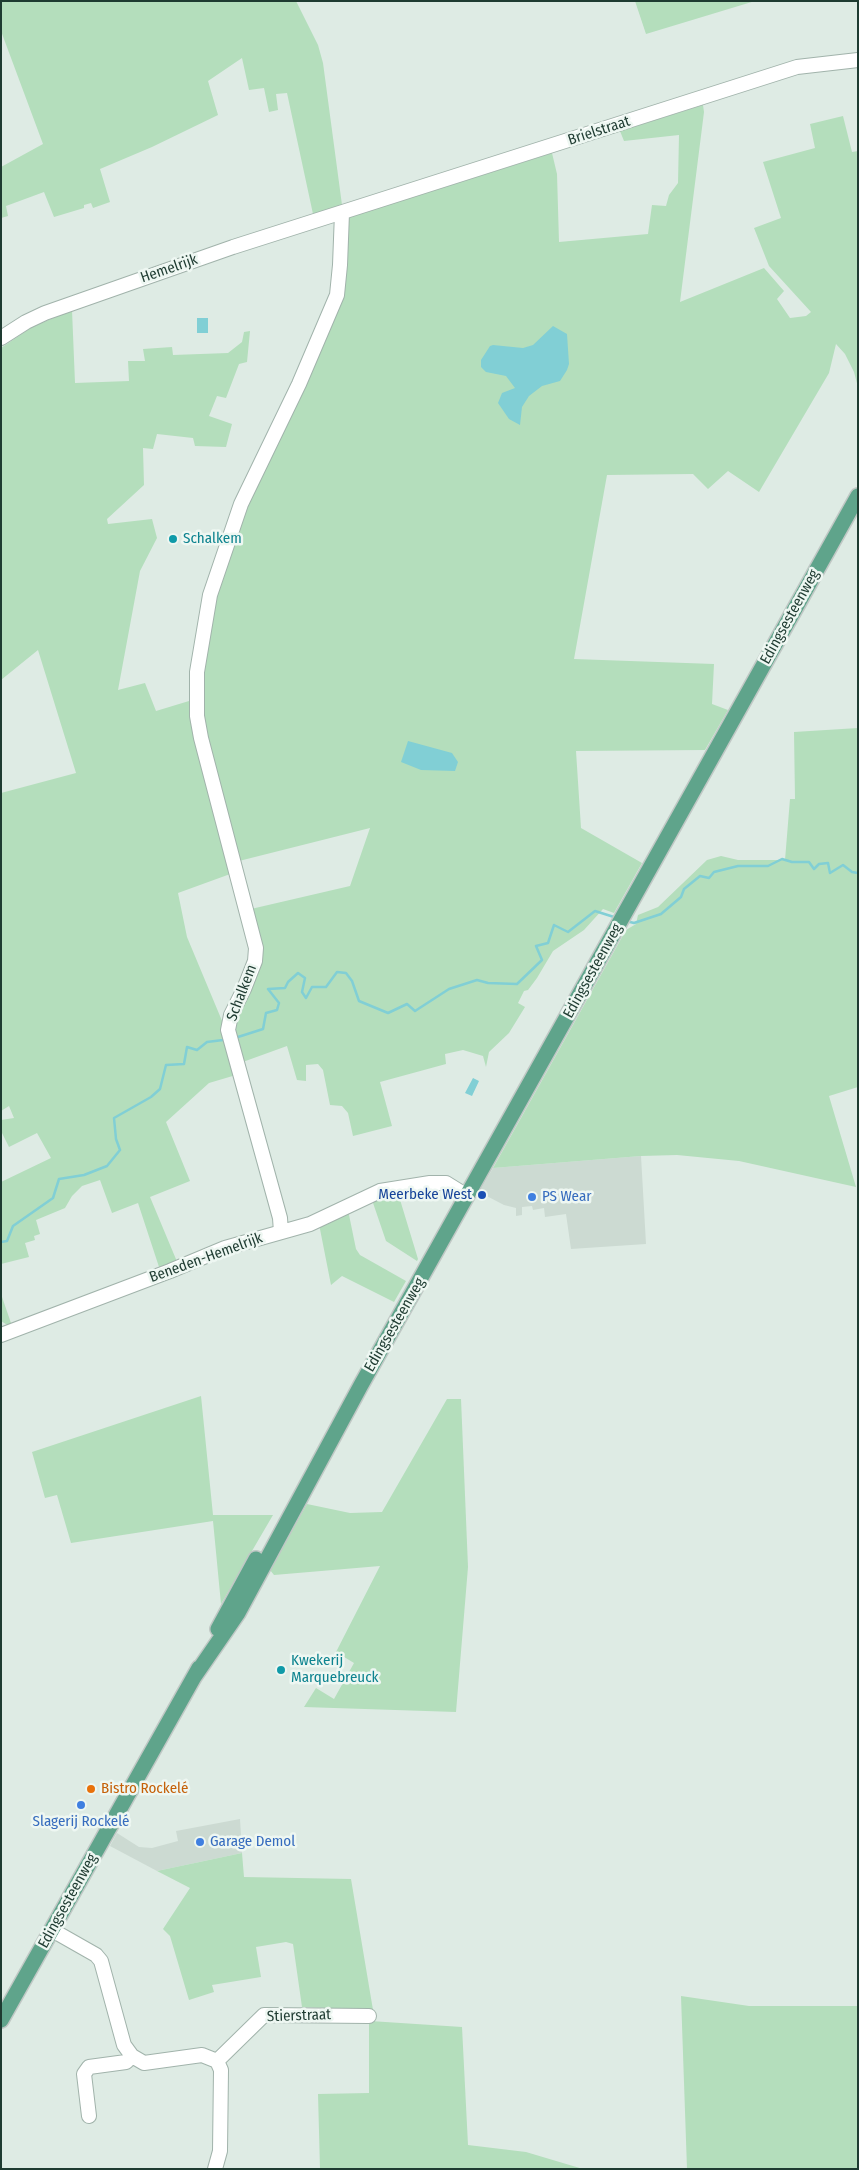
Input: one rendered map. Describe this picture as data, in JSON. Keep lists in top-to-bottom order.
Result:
{
  "streets": {
    "main road": ["Edingsesteenweg"],
    "street": [
      "Brielstraat",
      "Hemelrijk",
      "Schalkem",
      "Beneden-Hemelrijk",
      "Stierstraat"
    ]
  },
  "crossings": [
    ["Brielstraat", "Hemelrijk"],
    ["Brielstraat", "Schalkem"],
    ["Hemelrijk", "Schalkem"],
    ["Edingsesteenweg", "Beneden-Hemelrijk"],
    ["Schalkem", "Beneden-Hemelrijk"]
  ],
  "places": [
    "Schalkem",
    "Meerbeke West",
    "PS Wear",
    "Kwekerij Marquebreuck",
    "Bistro Rockelé",
    "Slagerij Rockelé",
    "Garage Demol"
  ]
}
